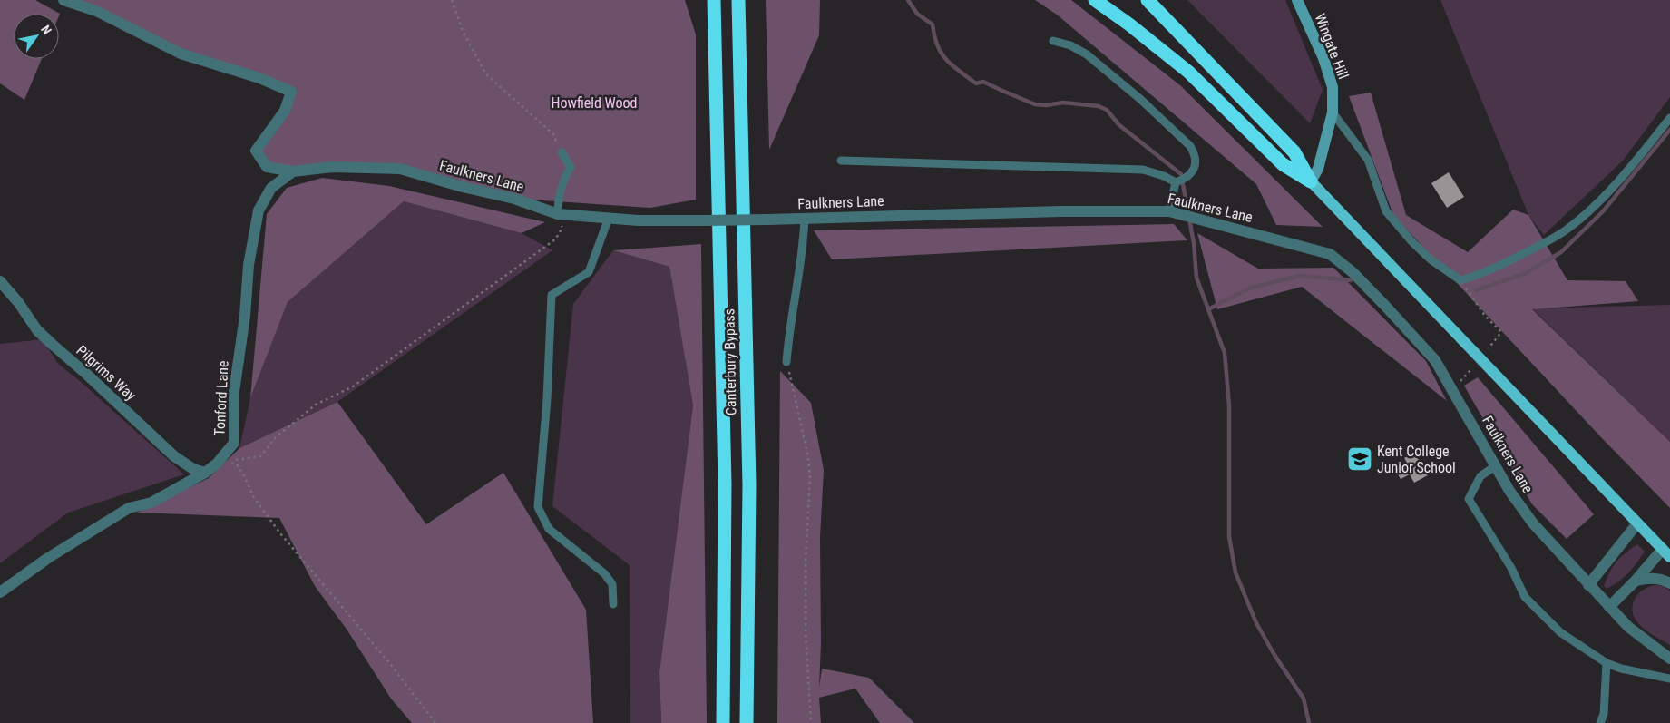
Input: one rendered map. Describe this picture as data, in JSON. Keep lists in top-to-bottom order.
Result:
{
  "streets": {
    "highway": ["Canterbury Bypass"],
    "street": [
      "Wingate Hill",
      "Faulkners Lane",
      "Pilgrims Way",
      "Tonford Lane"
    ]
  },
  "crossings": [
    ["Faulkners Lane", "Tonford Lane"],
    ["Pilgrims Way", "Tonford Lane"]
  ],
  "parks": ["Howfield Wood"],
  "places": {
    "school or university": ["Kent College Junior School"]
  },
  "north": "top right"
}
